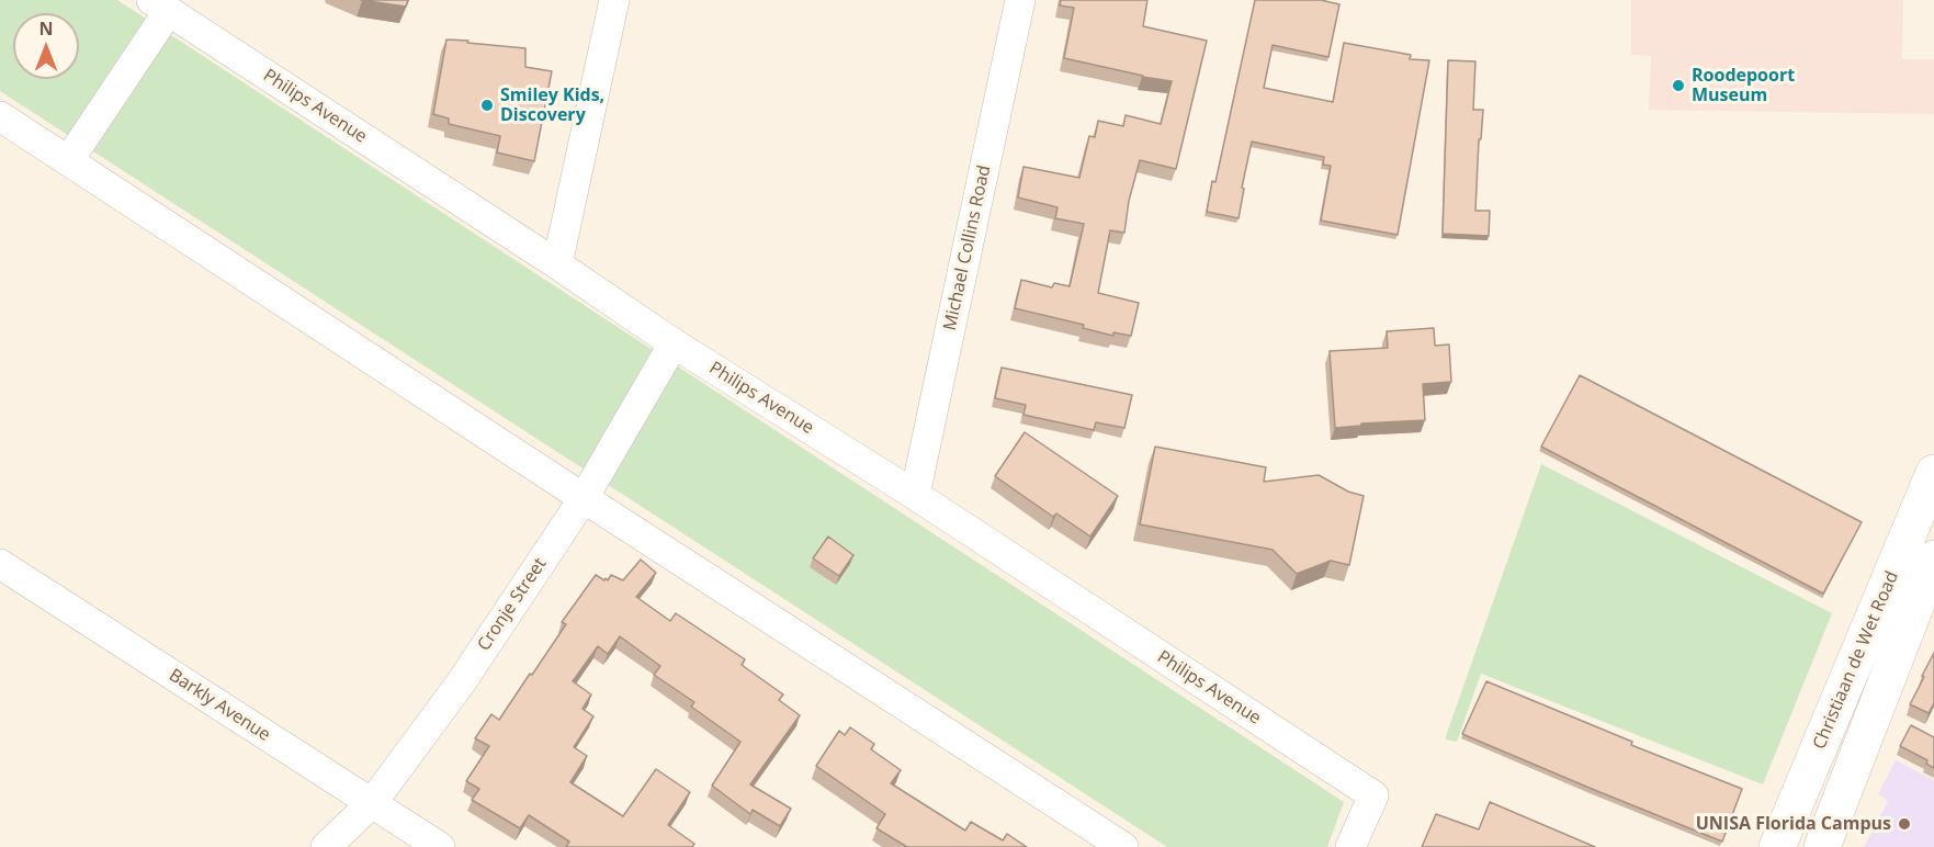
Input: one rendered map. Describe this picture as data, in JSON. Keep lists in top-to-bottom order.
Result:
{
  "streets": {
    "main road": ["Christiaan de Wet Road"],
    "street": [
      "Philips Avenue",
      "Michael Collins Road",
      "Cronje Street",
      "Barkly Avenue"
    ]
  },
  "crossings": [
    ["Philips Avenue", "Michael Collins Road"],
    ["Philips Avenue", "Cronje Street"],
    ["Cronje Street", "Barkly Avenue"]
  ],
  "places": ["Roodepoort Museum", "Smiley Kids, Discovery", "UNISA Florida Campus"],
  "north": "top"
}
